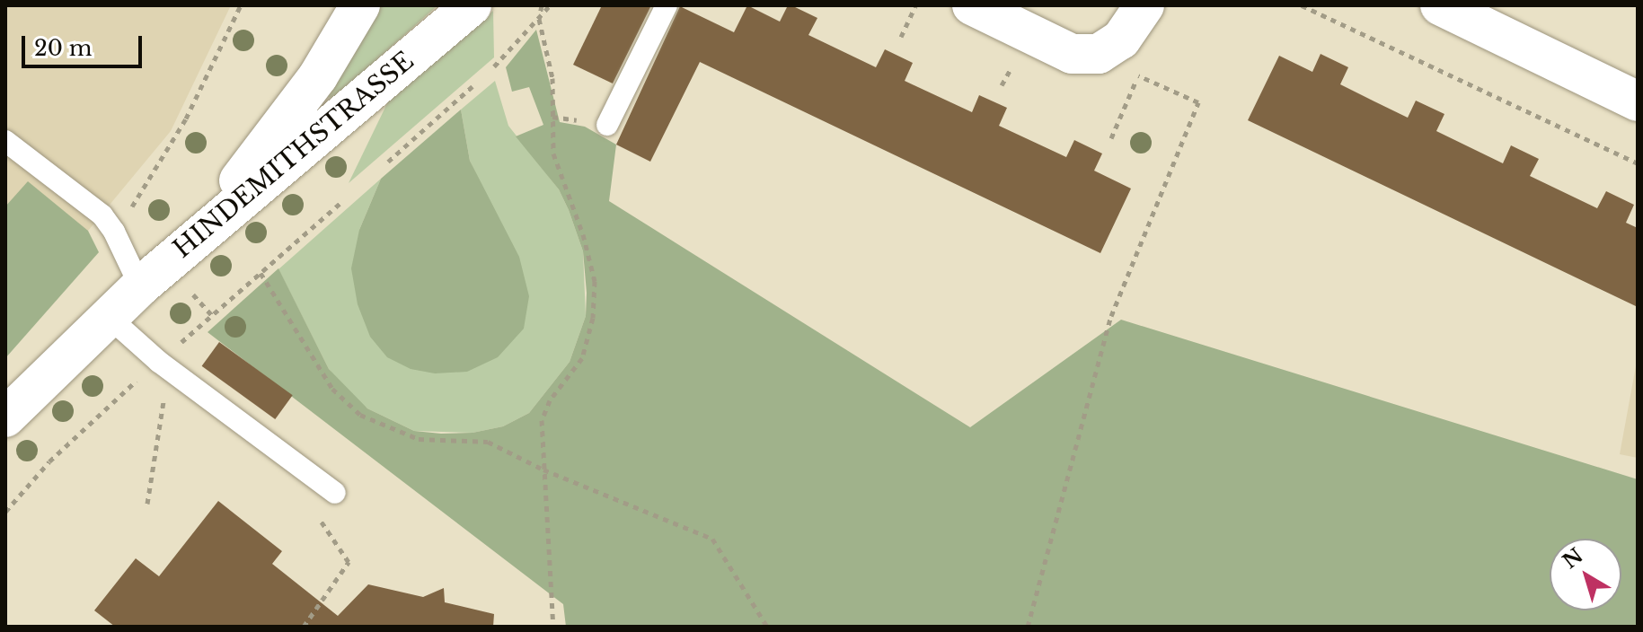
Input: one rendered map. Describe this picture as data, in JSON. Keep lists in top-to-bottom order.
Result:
{
  "streets": {
    "street": ["HINDEMITHSTRASSE"]
  },
  "scale_bar": "20 m",
  "north": "top left"
}
